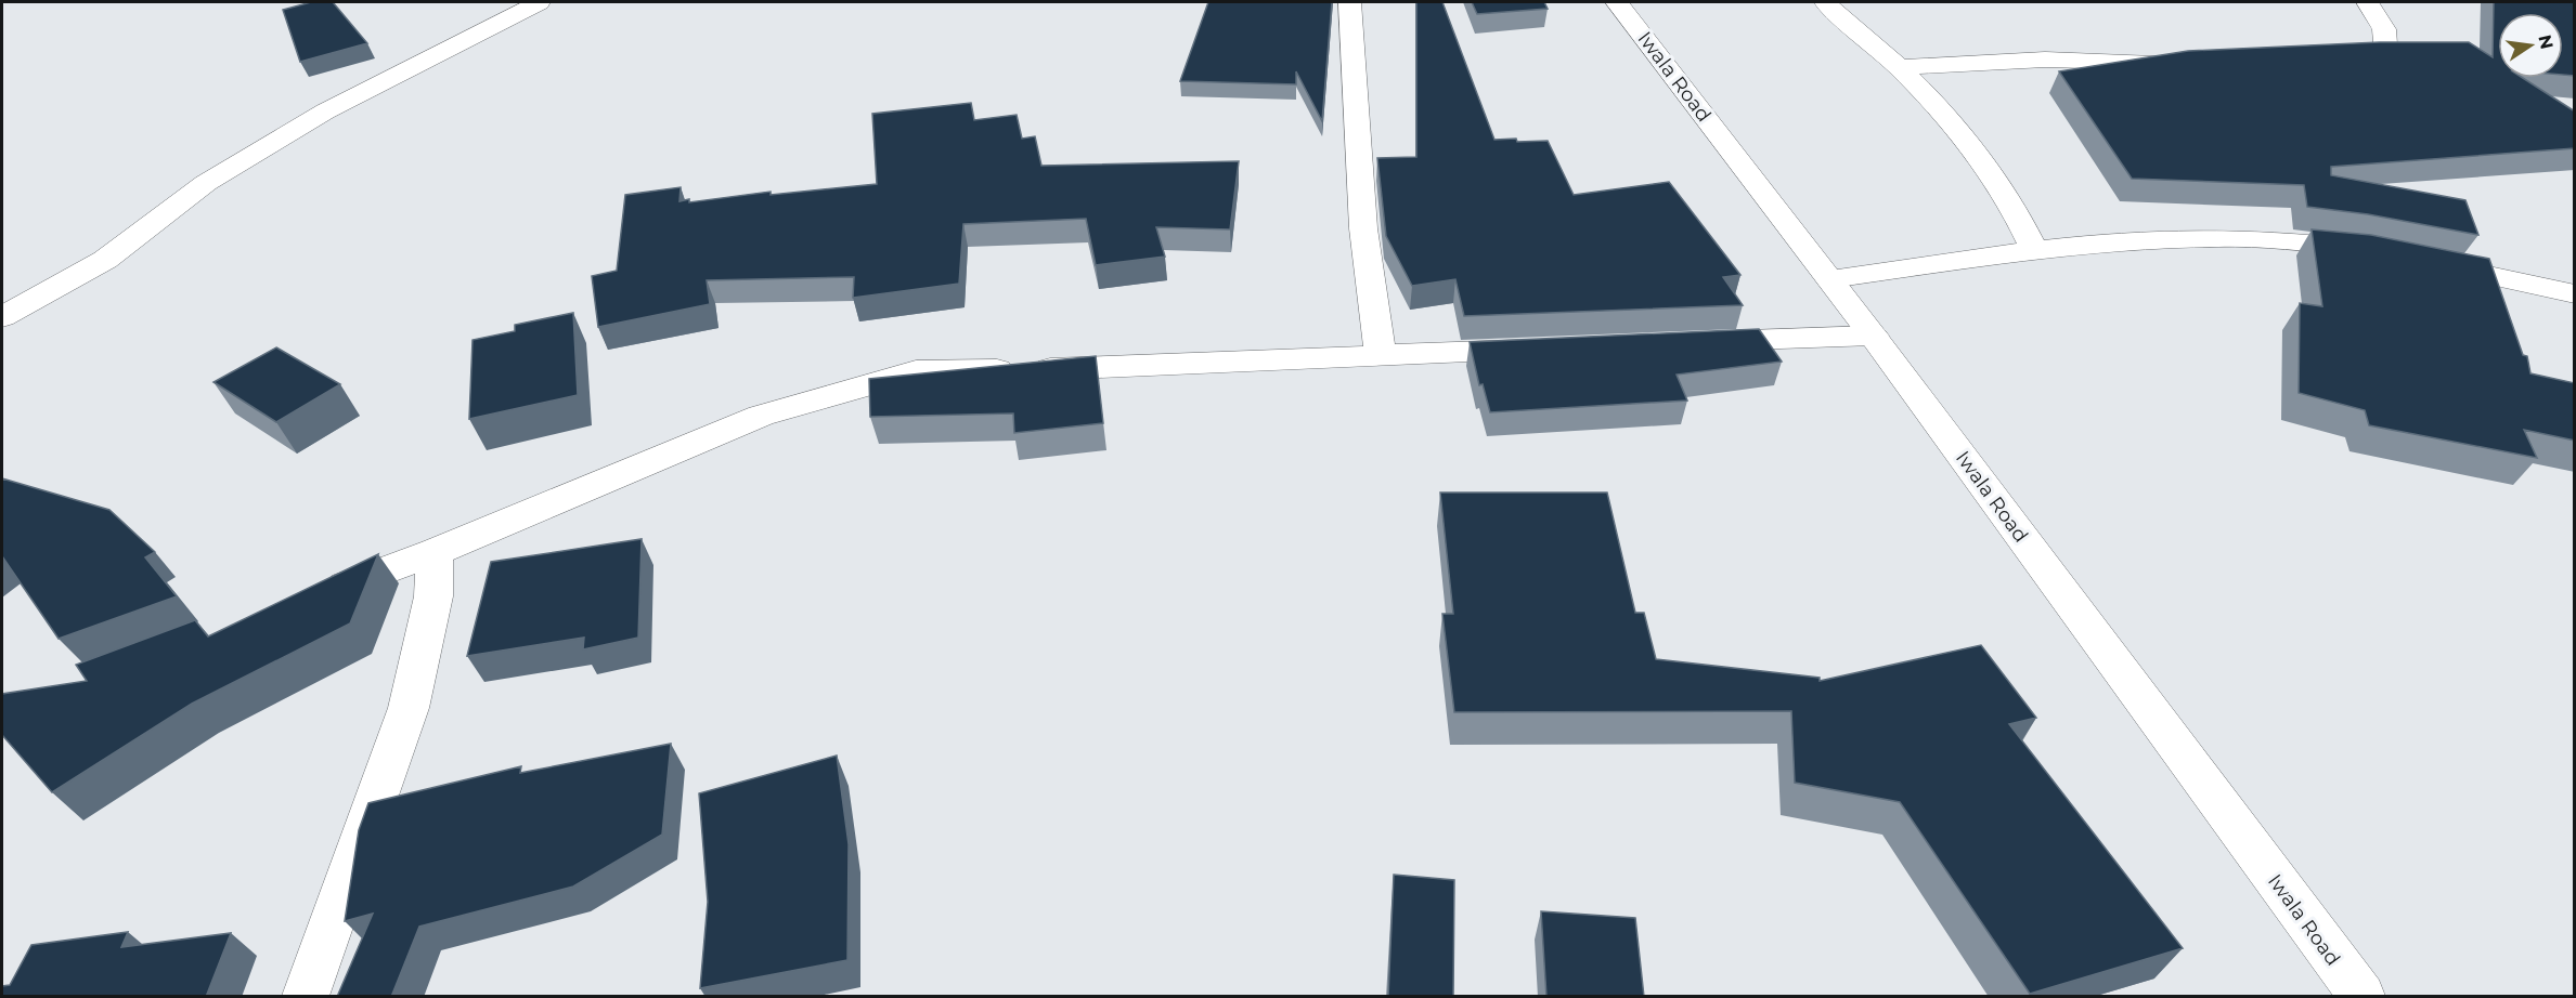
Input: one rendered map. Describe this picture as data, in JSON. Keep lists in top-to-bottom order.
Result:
{
  "streets": {
    "street": ["Iwala Road"]
  },
  "north": "right"
}
